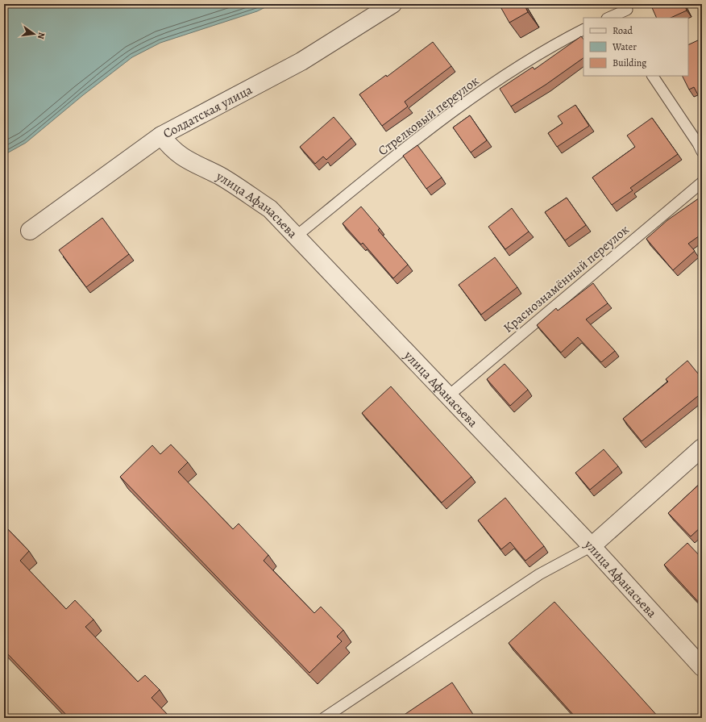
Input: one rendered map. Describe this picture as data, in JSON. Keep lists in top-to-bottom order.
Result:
{
  "streets": {
    "street": ["Солдатская улица", "улица Афанасьева"],
    "lane": ["Стрелковый переулок", "Краснознамённый переулок"]
  },
  "crossings": [
    ["Солдатская улица", "улица Афанасьева"],
    ["Стрелковый переулок", "улица Афанасьева"],
    ["улица Афанасьева", "Краснознамённый переулок"]
  ],
  "legend": ["Road", "Water", "Building"],
  "north": "right"
}
